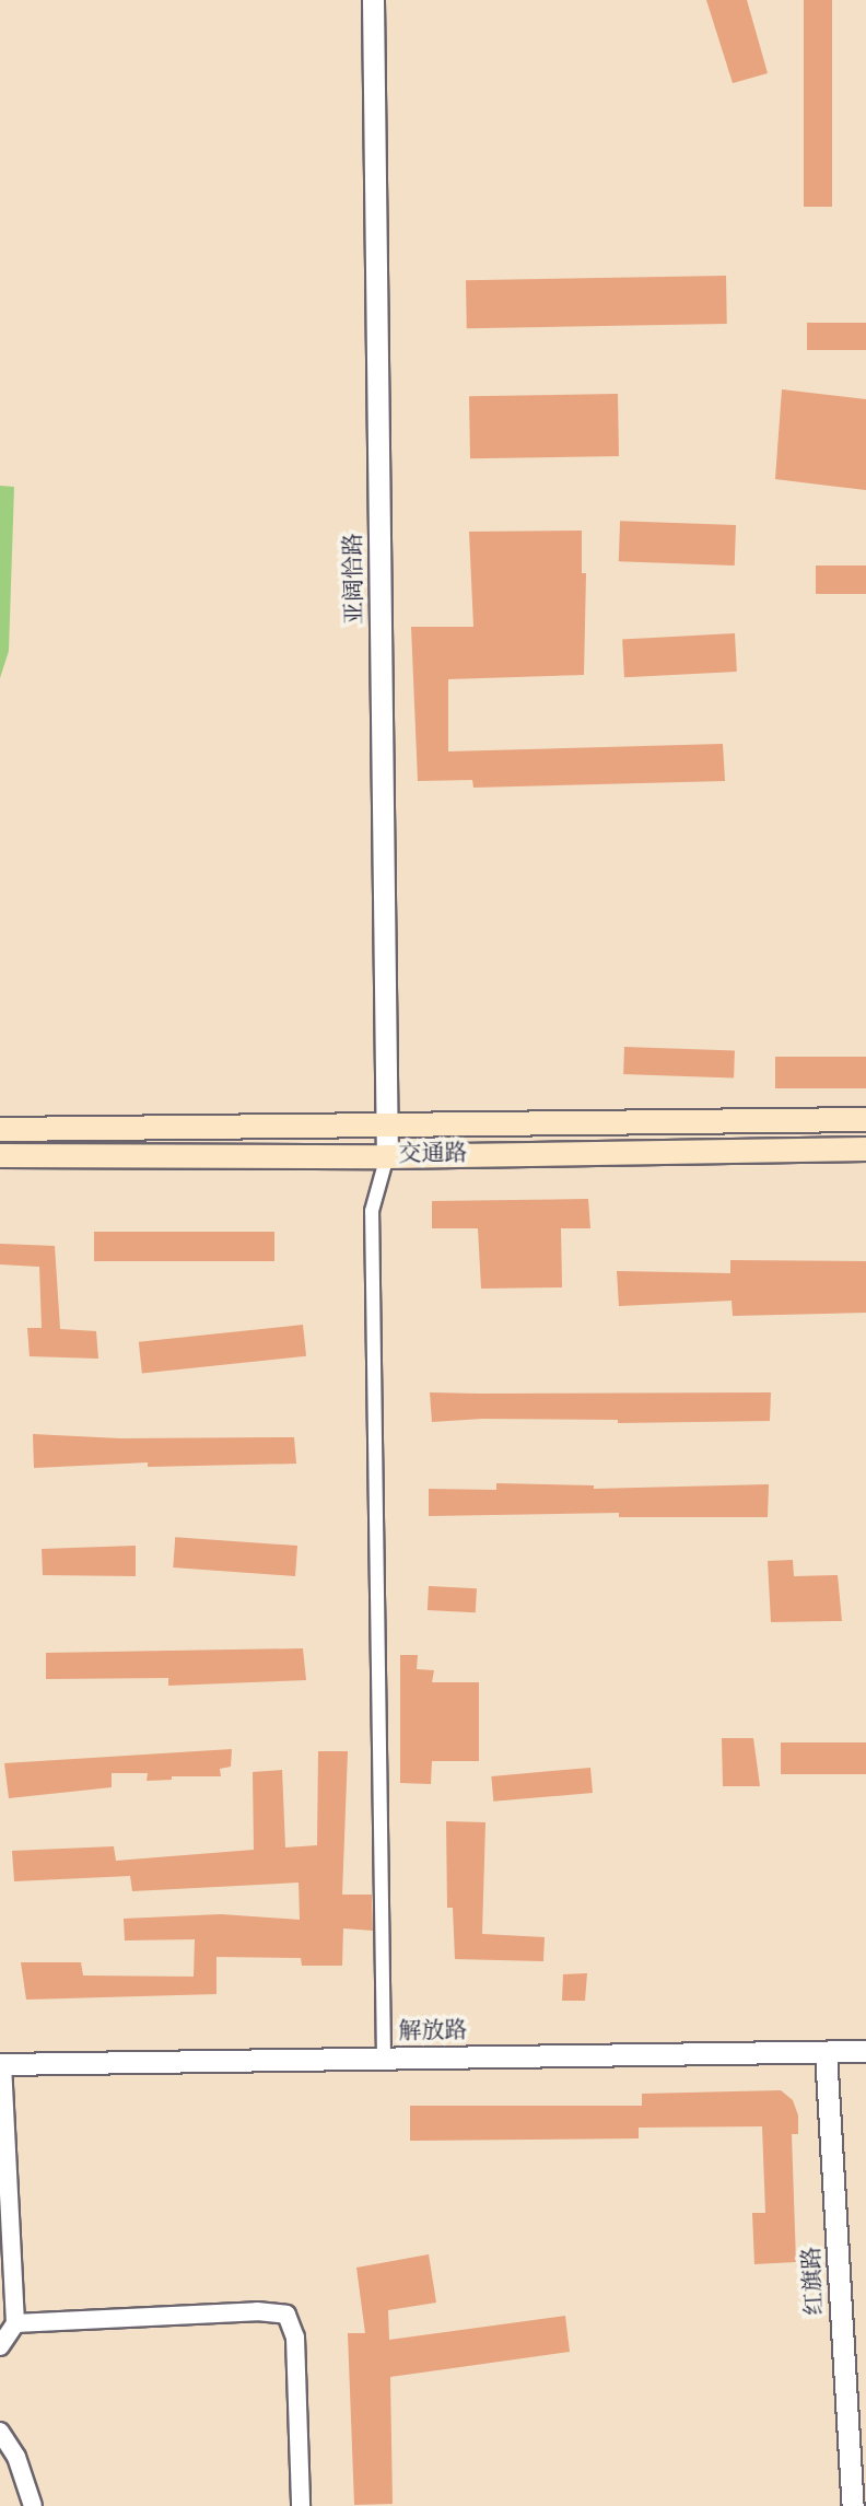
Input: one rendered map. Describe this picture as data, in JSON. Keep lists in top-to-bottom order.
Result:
{
  "streets": {
    "main road": ["交通路"],
    "street": ["亚阔恰路", "解放路", "红旗路"]
  },
  "crossings": [
    ["亚阔恰路", "交通路"],
    ["解放路", "红旗路"]
  ]
}
